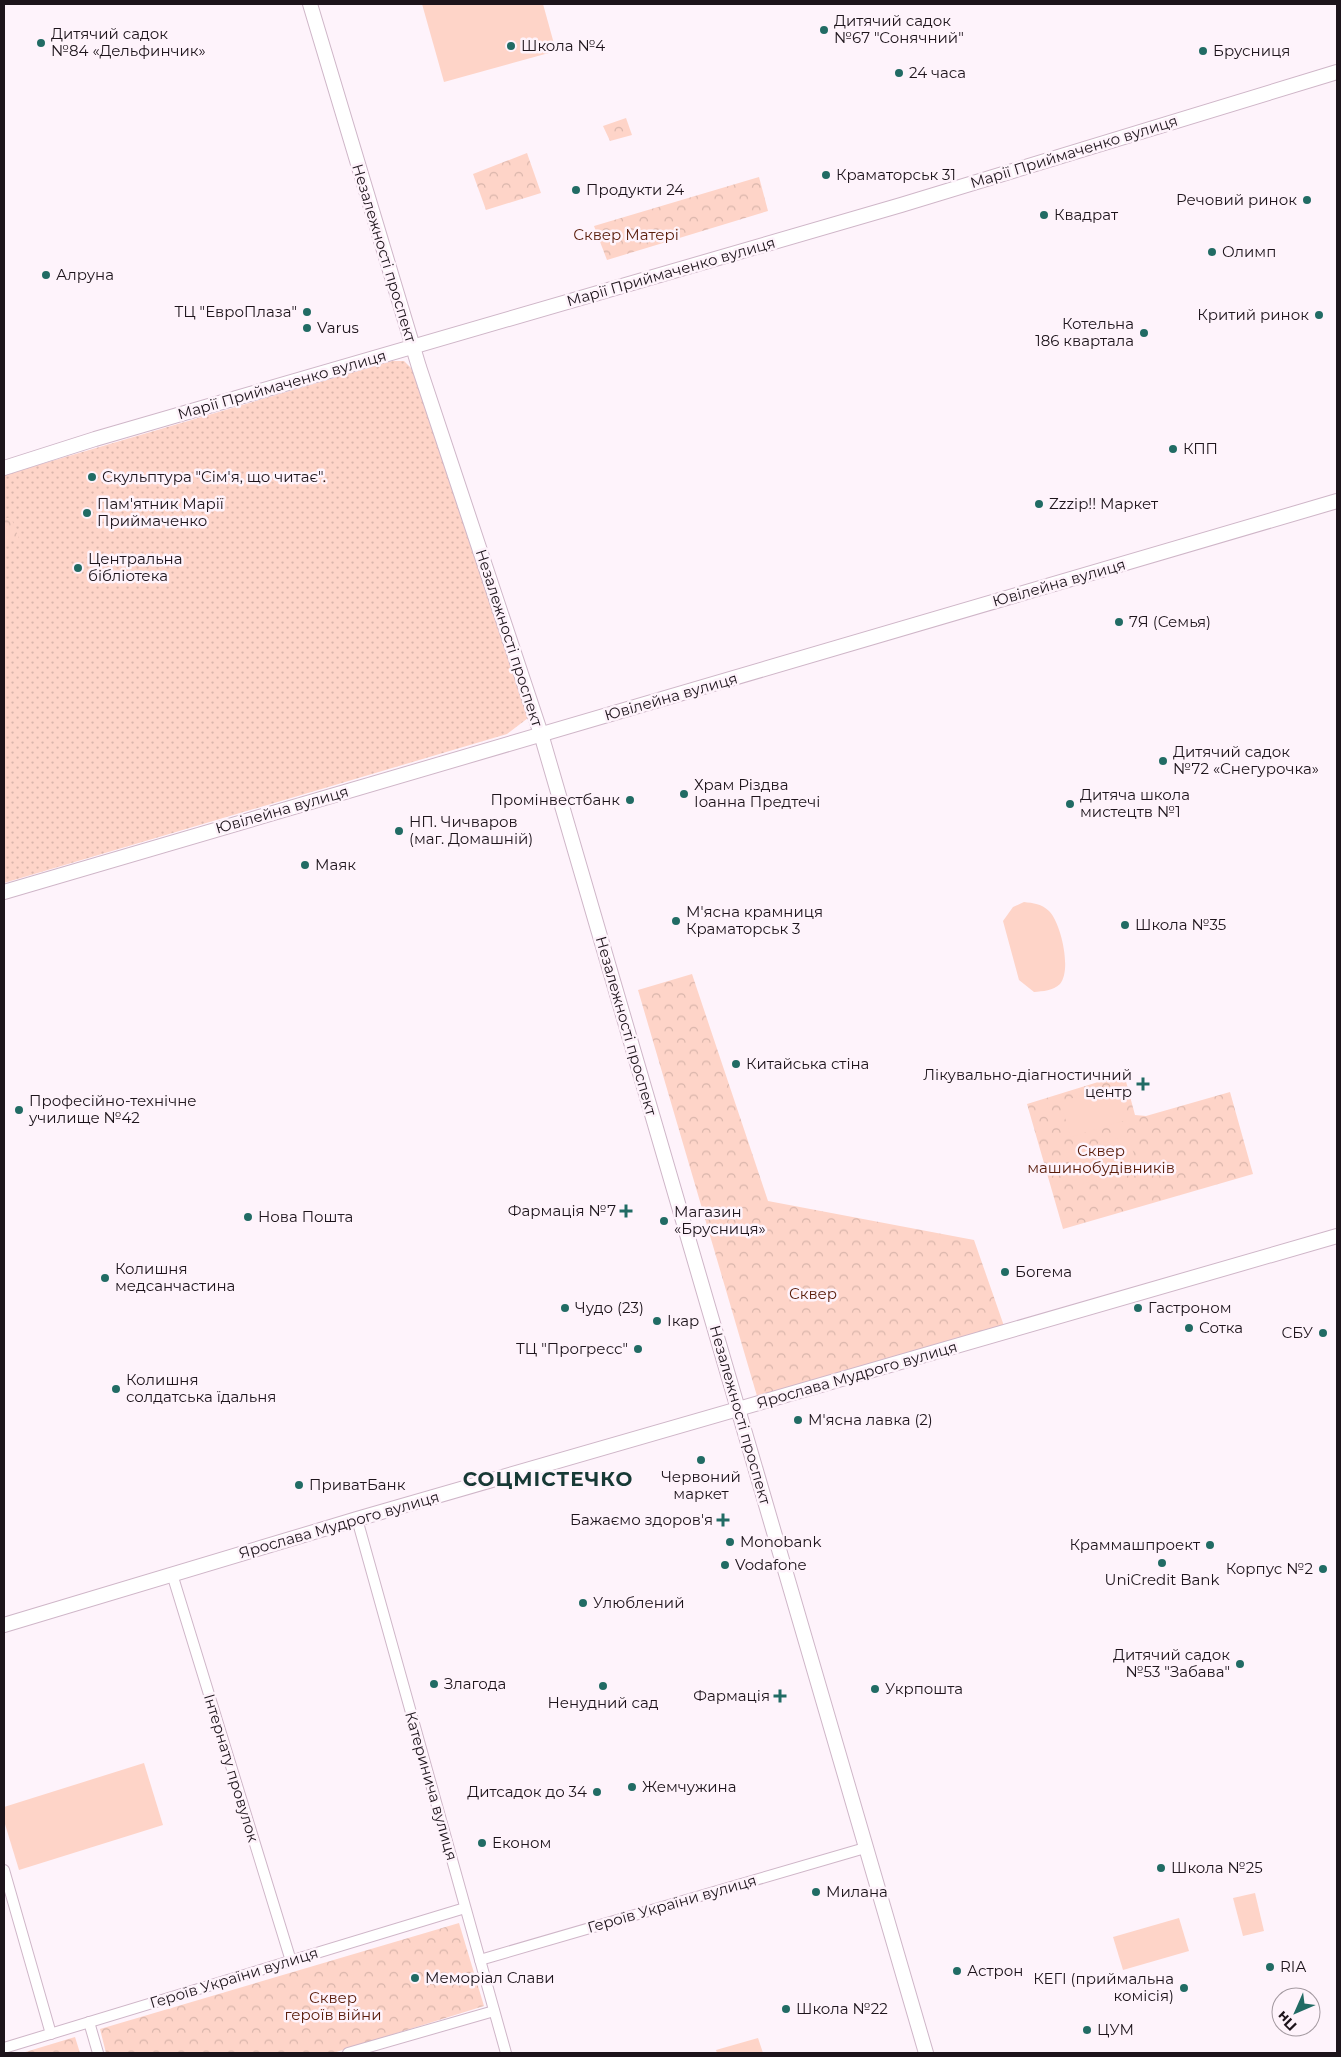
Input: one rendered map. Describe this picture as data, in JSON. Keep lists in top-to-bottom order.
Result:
{
  "streets": {
    "street": [
      "Марії Приймаченко вулиця",
      "Незалежності проспект",
      "Ювілейна вулиця",
      "Ярослава Мудрого вулиця",
      "Інтернату провулок",
      "Катеринича вулиця",
      "Героїв України вулиця"
    ]
  },
  "crossings": [
    ["Марії Приймаченко вулиця", "Незалежності проспект"],
    ["Незалежності проспект", "Ювілейна вулиця"],
    ["Незалежності проспект", "Ярослава Мудрого вулиця"],
    ["Незалежності проспект", "Героїв України вулиця"],
    ["Ярослава Мудрого вулиця", "Інтернату провулок"],
    ["Ярослава Мудрого вулиця", "Катеринича вулиця"],
    ["Інтернату провулок", "Героїв України вулиця"],
    ["Катеринича вулиця", "Героїв України вулиця"]
  ],
  "districts": ["СОЦМІСТЕЧКО"],
  "parks": [
    "Сквер Матері",
    "Сквер машинобудівників",
    "Сквер",
    "Сквер героїв війни"
  ],
  "places": {
    "other": [
      "Дитячий садок №67 \"Сонячний\"",
      "Дитячий садок №84 «Дельфинчик»",
      "Школа №4",
      "Брусниця",
      "24 часа",
      "Краматорськ 31",
      "Продукти 24",
      "Речовий ринок",
      "Квадрат",
      "Олимп",
      "Алруна",
      "ТЦ \"ЕвроПлаза\"",
      "Критий ринок",
      "Varus",
      "Котельна 186 квартала",
      "КПП",
      "Скульптура \"Сім'я, що читає\".",
      "Zzzip!! Маркет",
      "Пам'ятник Марії Приймаченко",
      "Центральна бібліотека",
      "7Я (Семья)",
      "Дитячий садок №72 «Снегурочка»",
      "Храм Різдва Іоанна Предтечі",
      "Промінвестбанк",
      "Дитяча школа мистецтв №1",
      "НП. Чичваров (маг. Домашній)",
      "Маяк",
      "М'ясна крамниця Краматорськ 3",
      "Школа №35",
      "Китайська стіна",
      "Професійно-технічне училище №42",
      "Нова Пошта",
      "Магазин «Брусниця»",
      "Богема",
      "Колишня медсанчастина",
      "Чудо (23)",
      "Гастроном",
      "Ікар",
      "Сотка",
      "СБУ",
      "ТЦ \"Прогресс\"",
      "Колишня солдатська їдальня",
      "М'ясна лавка (2)",
      "Червоний маркет",
      "ПриватБанк",
      "Monobank",
      "Краммашпроект",
      "UniCredit Bank",
      "Vodafone",
      "Корпус №2",
      "Улюблений",
      "Дитячий садок №53 \"Забава\"",
      "Злагода",
      "Ненудний сад",
      "Укрпошта",
      "Жемчужина",
      "Дитсадок до 34",
      "Економ",
      "Школа №25",
      "Милана",
      "RIA",
      "Астрон",
      "Меморіал Слави",
      "КЕГІ (приймальна комісія)",
      "Школа №22",
      "ЦУМ"
    ],
    "health": [
      "Лікувально-діагностичний центр",
      "Фармація №7",
      "Бажаємо здоров'я",
      "Фармація"
    ]
  },
  "north": "bottom left"
}
